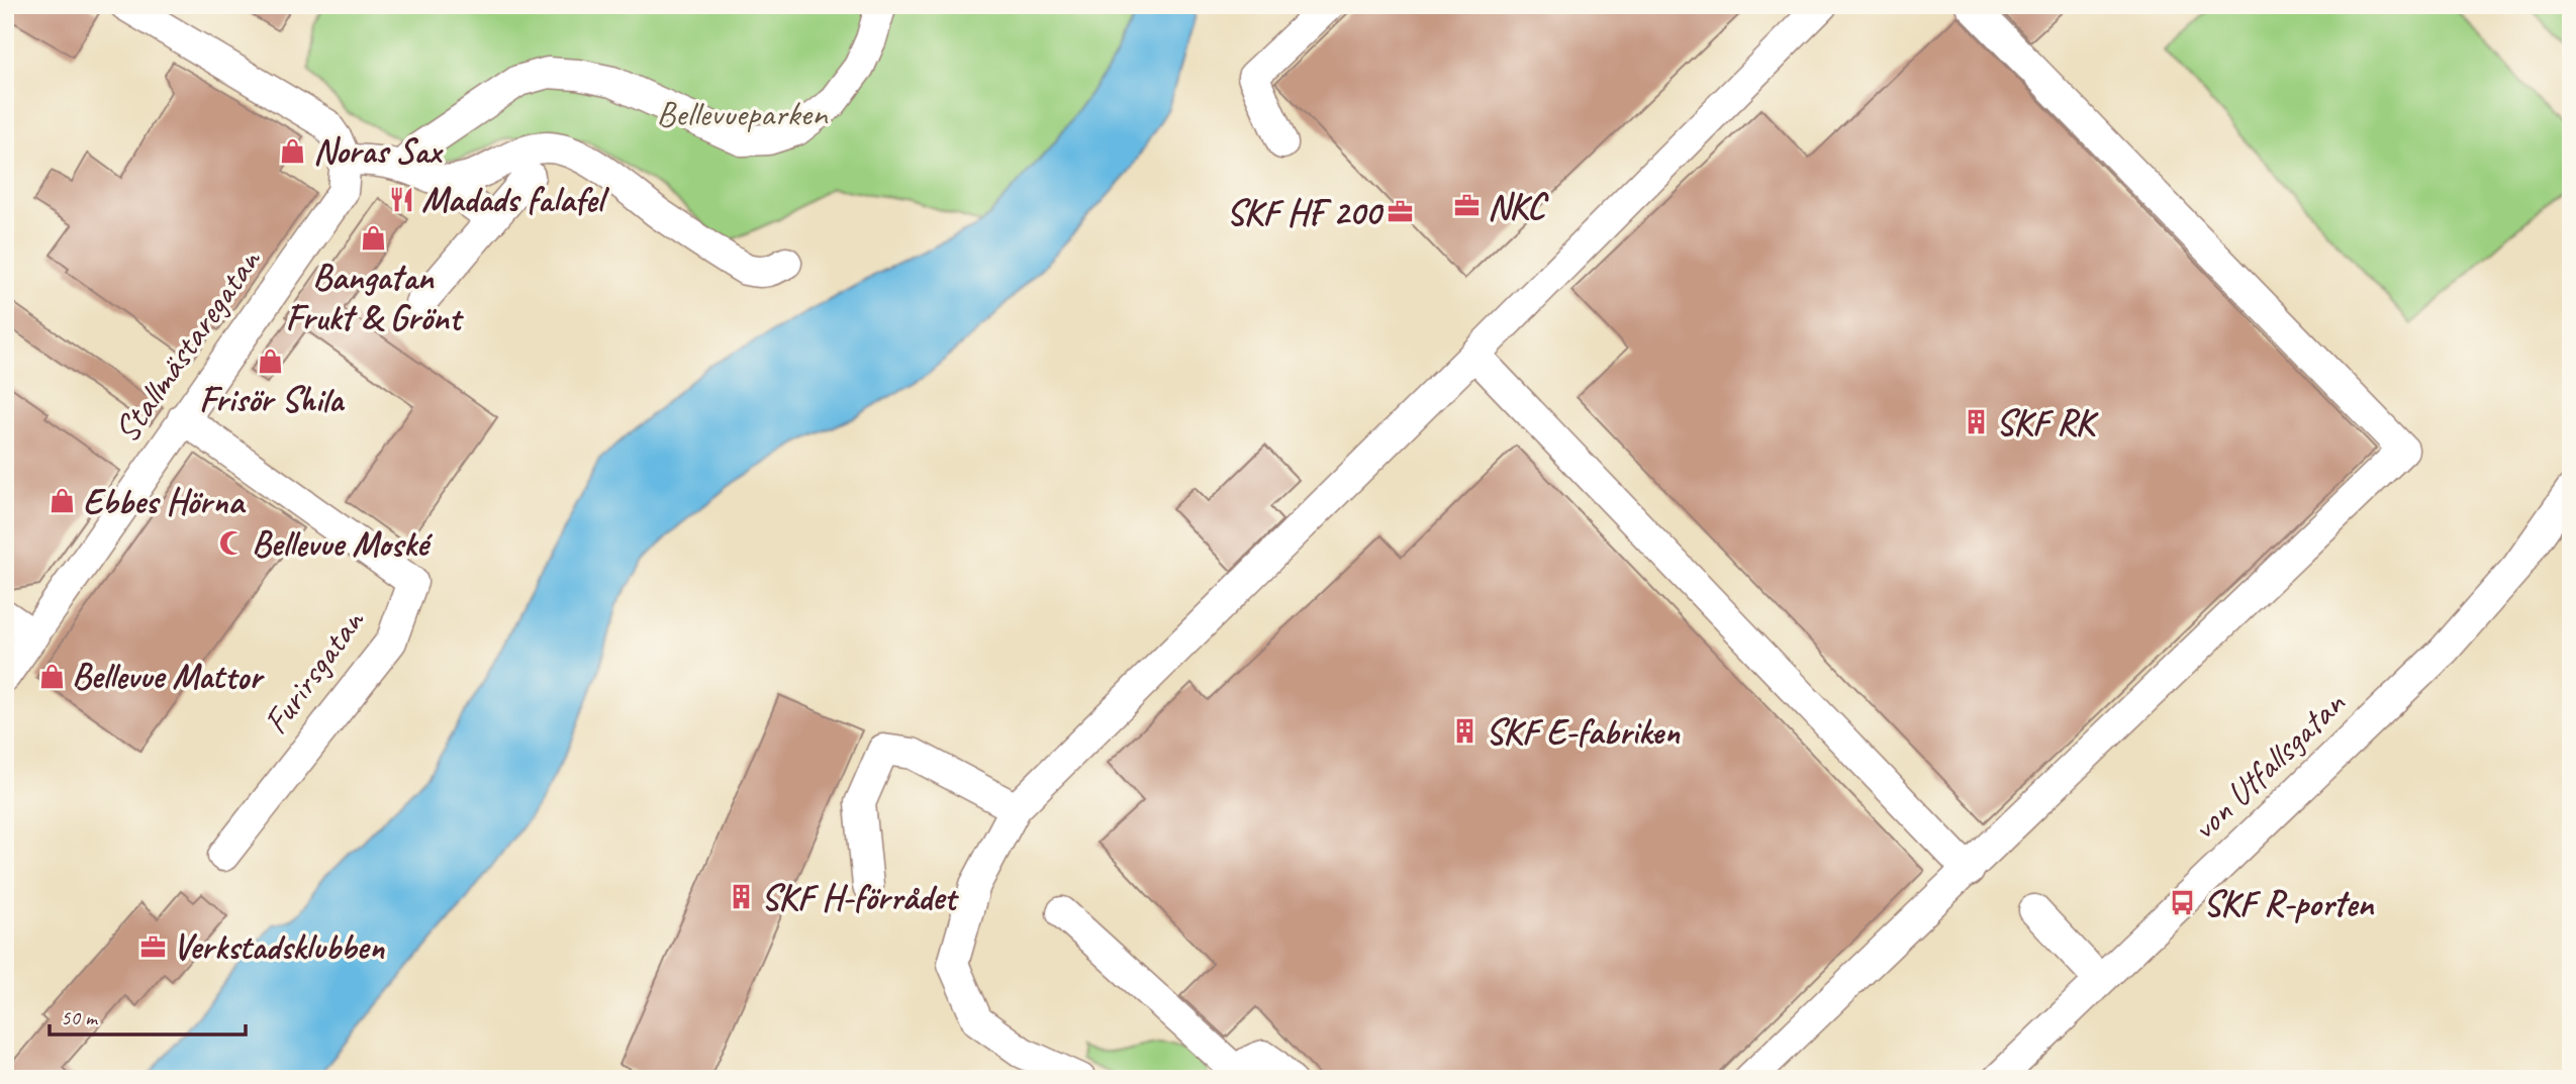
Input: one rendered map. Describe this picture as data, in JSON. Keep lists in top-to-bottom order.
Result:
{
  "streets": {
    "street": ["Stallmästaregatan", "Furirsgatan", "von Utfallsgatan"]
  },
  "crossings": [
    ["Stallmästaregatan", "Furirsgatan"]
  ],
  "parks": ["Bellevueparken"],
  "places": {
    "shop": [
      "Noras Sax",
      "Bangatan Frukt & Grönt",
      "Frisör Shila",
      "Ebbes Hörna",
      "Bellevue Mattor"
    ],
    "restaurant": ["Madads falafel"],
    "office": ["NKC", "SKF HF 200", "Verkstadsklubben"],
    "building": ["SKF RK", "SKF E-fabriken", "SKF H-förrådet"],
    "mosque": ["Bellevue Moské"],
    "bus stop": ["SKF R-porten"]
  },
  "scale_bar": "50 m"
}
